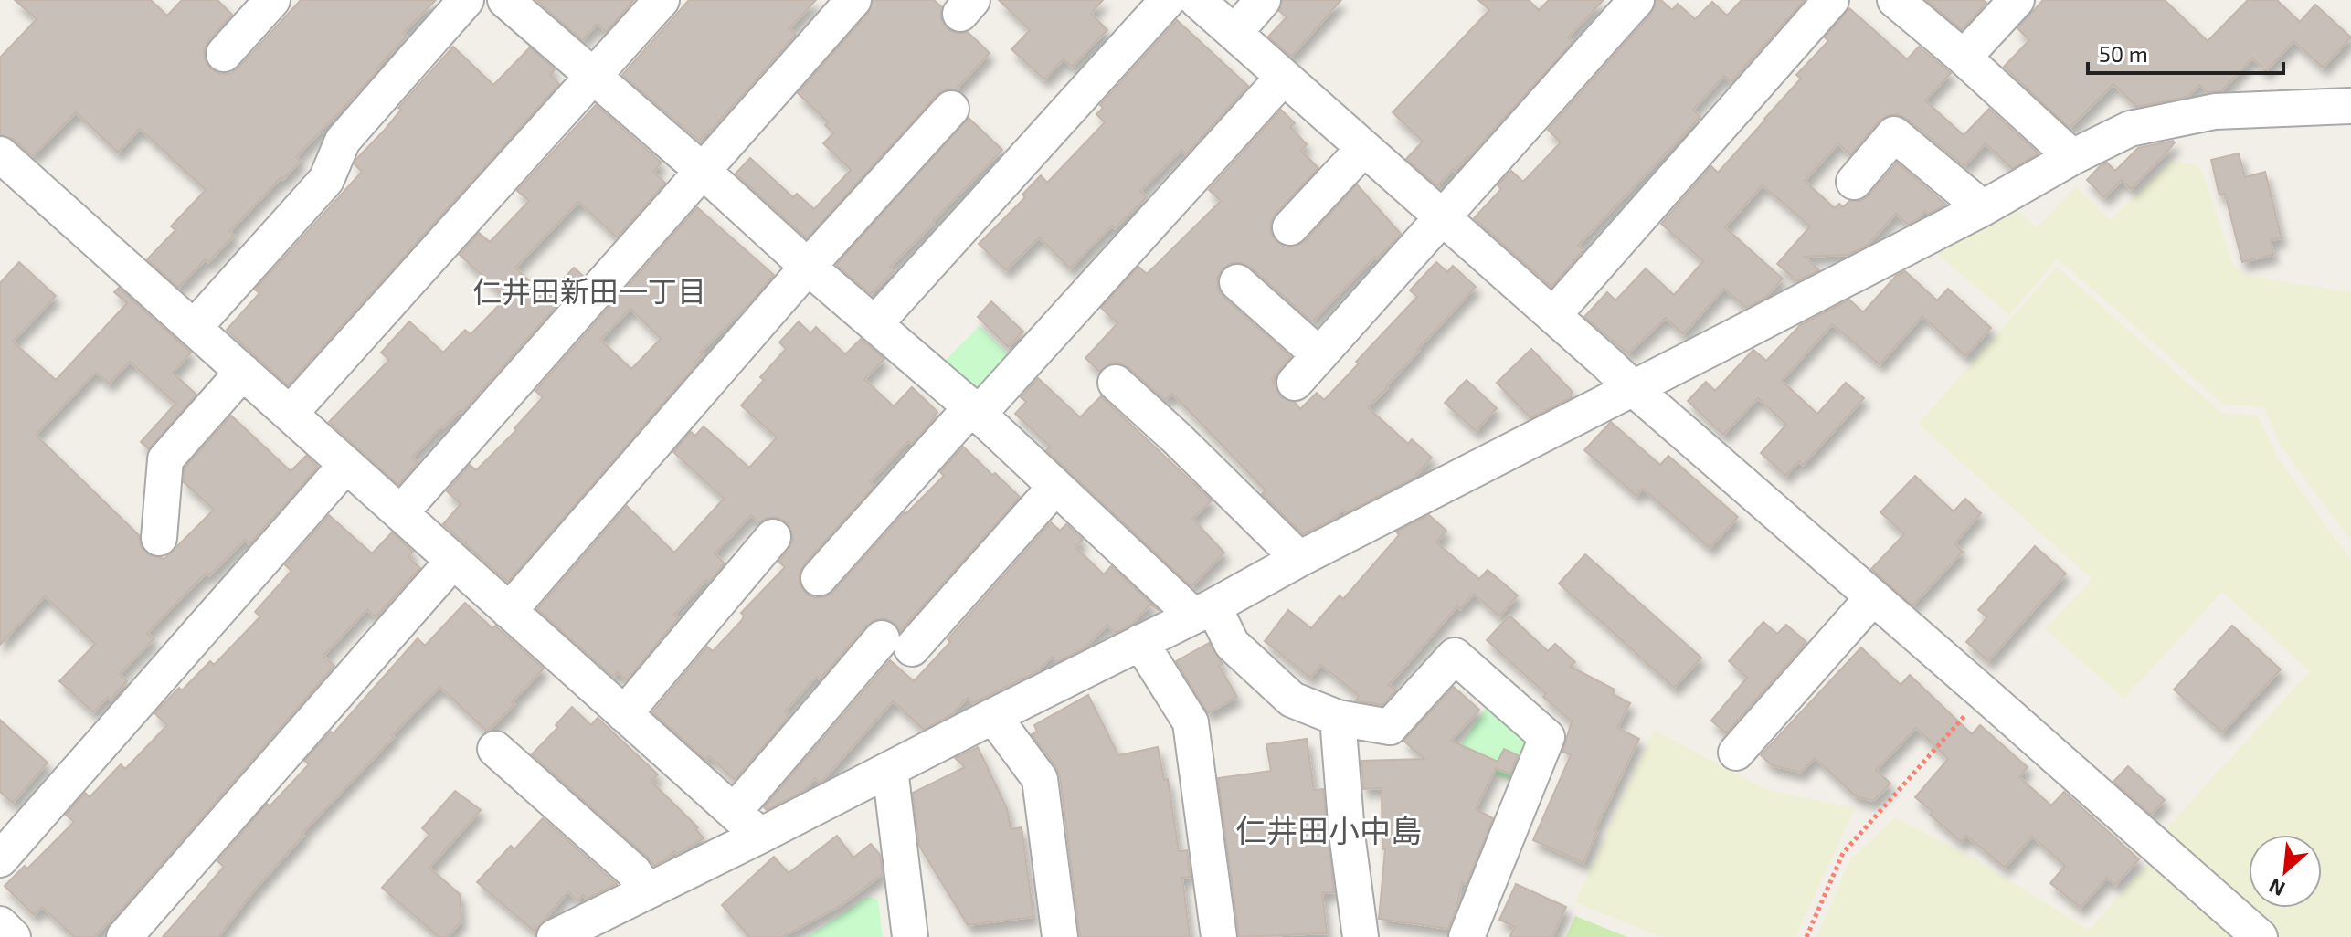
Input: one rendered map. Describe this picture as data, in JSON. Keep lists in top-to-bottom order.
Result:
{
  "districts": ["仁井田新田一丁目", "仁井田小中島"],
  "scale_bar": "50 m",
  "north": "bottom left"
}
